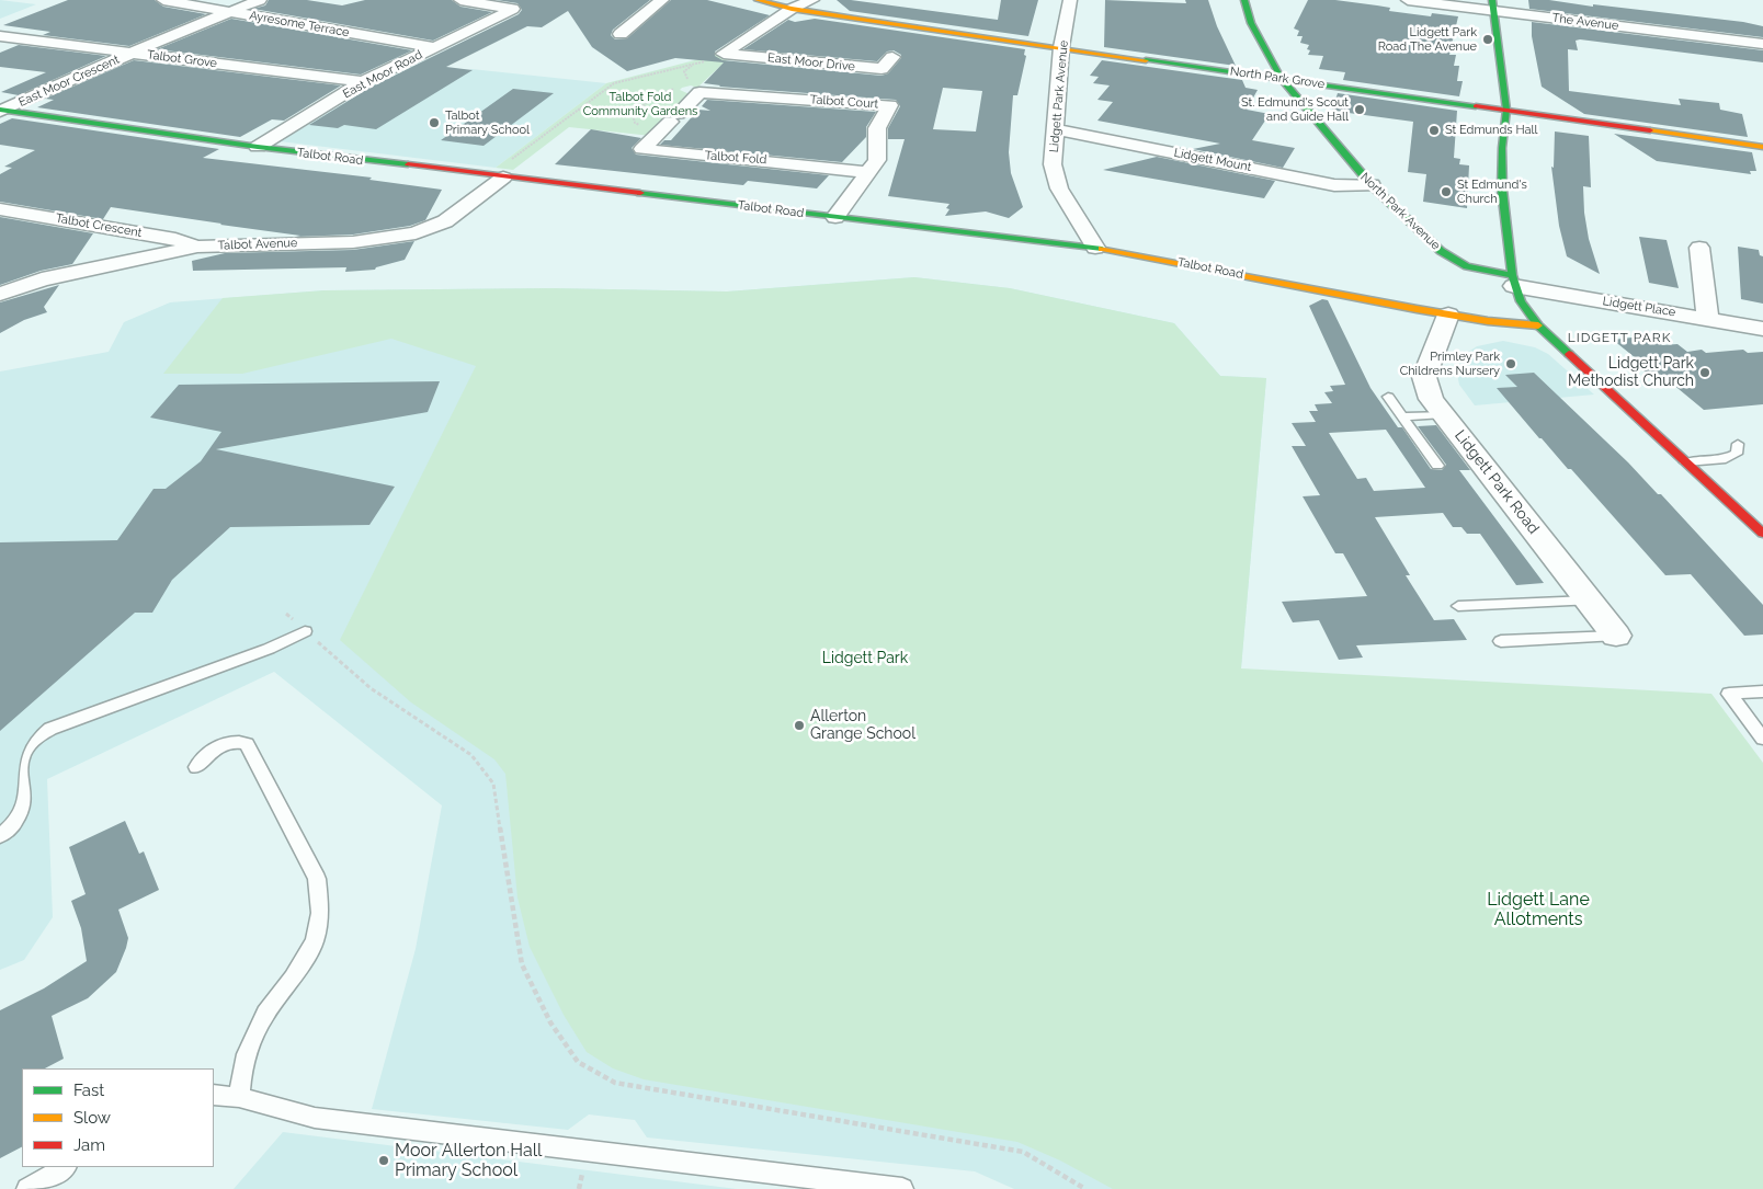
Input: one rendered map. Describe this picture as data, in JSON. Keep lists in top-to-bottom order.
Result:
{
  "streets": {
    "street": [
      "The Avenue",
      "Ayresome Terrace",
      "Talbot Grove",
      "East Moor Drive",
      "East Moor Road",
      "North Park Grove",
      "East Moor Crescent",
      "Lidgett Park Avenue",
      "Talbot Court",
      "Talbot Road",
      "Talbot Fold",
      "Lidgett Mount",
      "North Park Avenue",
      "Talbot Crescent",
      "Talbot Avenue",
      "Lidgett Place",
      "Lidgett Park Road"
    ]
  },
  "crossings": [
    ["Ayresome Terrace", "East Moor Road"],
    ["Ayresome Terrace", "East Moor Crescent"],
    ["Talbot Grove", "East Moor Road"],
    ["Talbot Grove", "East Moor Crescent"],
    ["East Moor Road", "Talbot Road"],
    ["North Park Grove", "Lidgett Park Avenue"],
    ["North Park Grove", "North Park Avenue"],
    ["East Moor Crescent", "Talbot Road"],
    ["Lidgett Park Avenue", "Talbot Road"],
    ["Lidgett Park Avenue", "Lidgett Mount"],
    ["Talbot Court", "Talbot Road"],
    ["Talbot Court", "Talbot Fold"],
    ["Talbot Road", "Talbot Avenue"],
    ["Talbot Road", "Lidgett Park Road"],
    ["Lidgett Mount", "North Park Avenue"],
    ["North Park Avenue", "Lidgett Place"],
    ["Talbot Crescent", "Talbot Avenue"]
  ],
  "districts": ["LIDGETT PARK"],
  "parks": ["Talbot Fold Community Gardens", "Lidgett Park", "Lidgett Lane Allotments"],
  "places": [
    "Lidgett Park Road The Avenue",
    "St. Edmund's Scout and Guide Hall",
    "Talbot Primary School",
    "St Edmunds Hall",
    "St Edmund's Church",
    "Primley Park Childrens Nursery",
    "Lidgett Park Methodist Church",
    "Allerton Grange School",
    "Moor Allerton Hall Primary School"
  ],
  "legend": ["Fast", "Slow", "Jam"]
}
